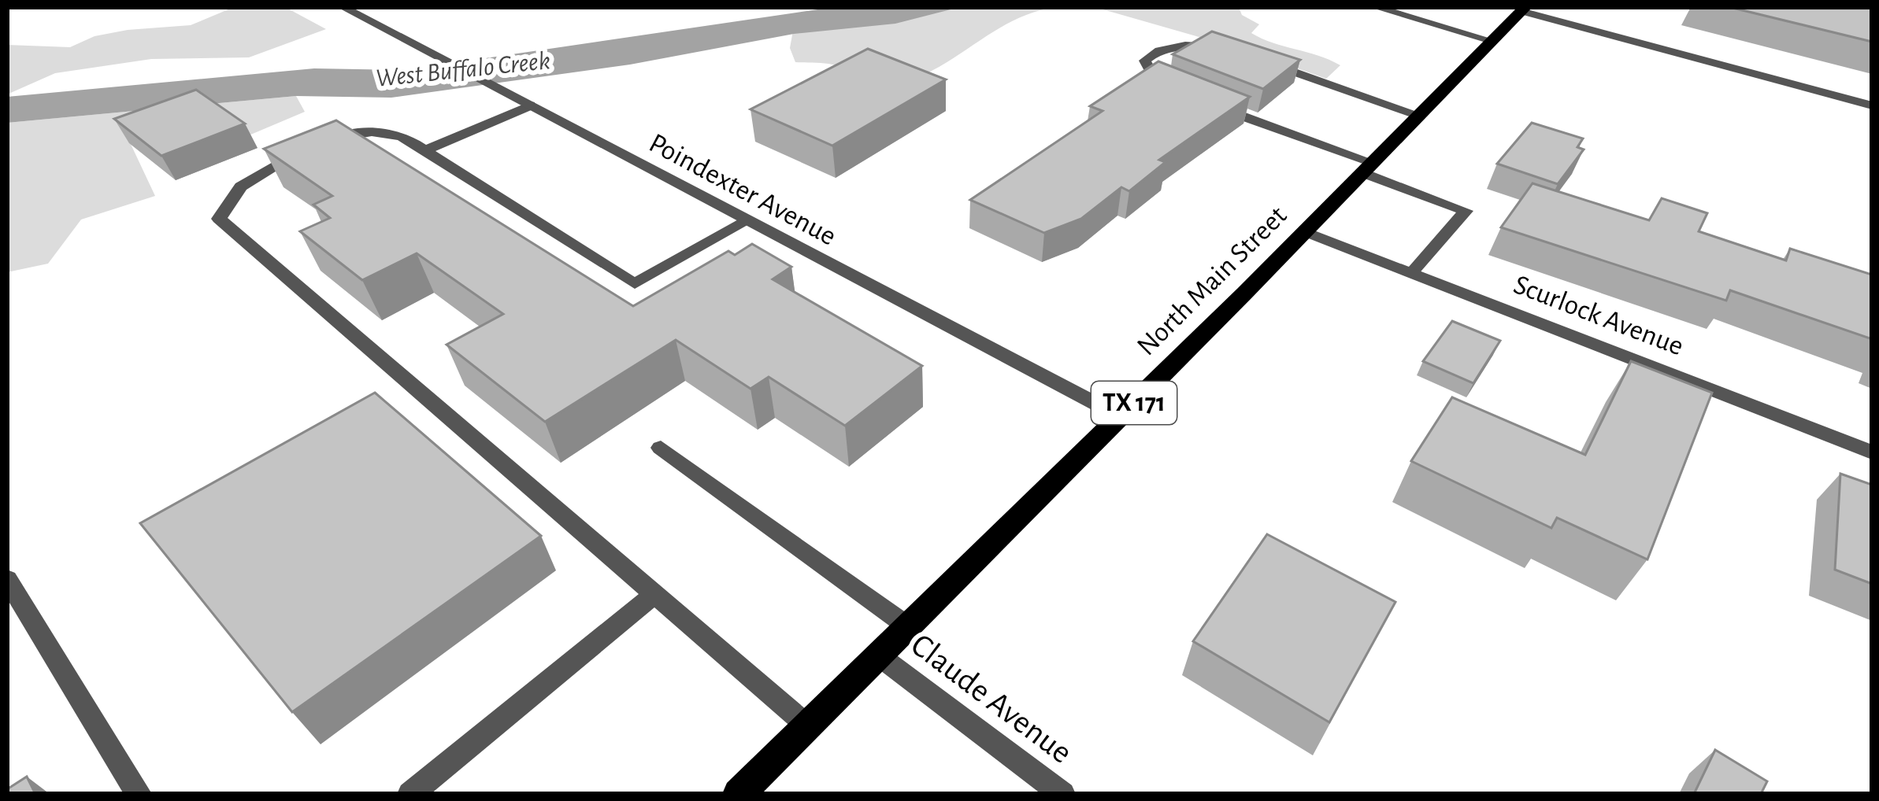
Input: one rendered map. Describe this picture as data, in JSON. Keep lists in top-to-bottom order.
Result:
{
  "streets": {
    "main road": ["North Main Street", "TX 171"],
    "street": ["Poindexter Avenue", "Scurlock Avenue", "Claude Avenue"]
  },
  "crossings": [
    ["Poindexter Avenue", "North Main Street"],
    ["North Main Street", "Scurlock Avenue"],
    ["North Main Street", "Claude Avenue"]
  ],
  "water": ["West Buffalo Creek"]
}
